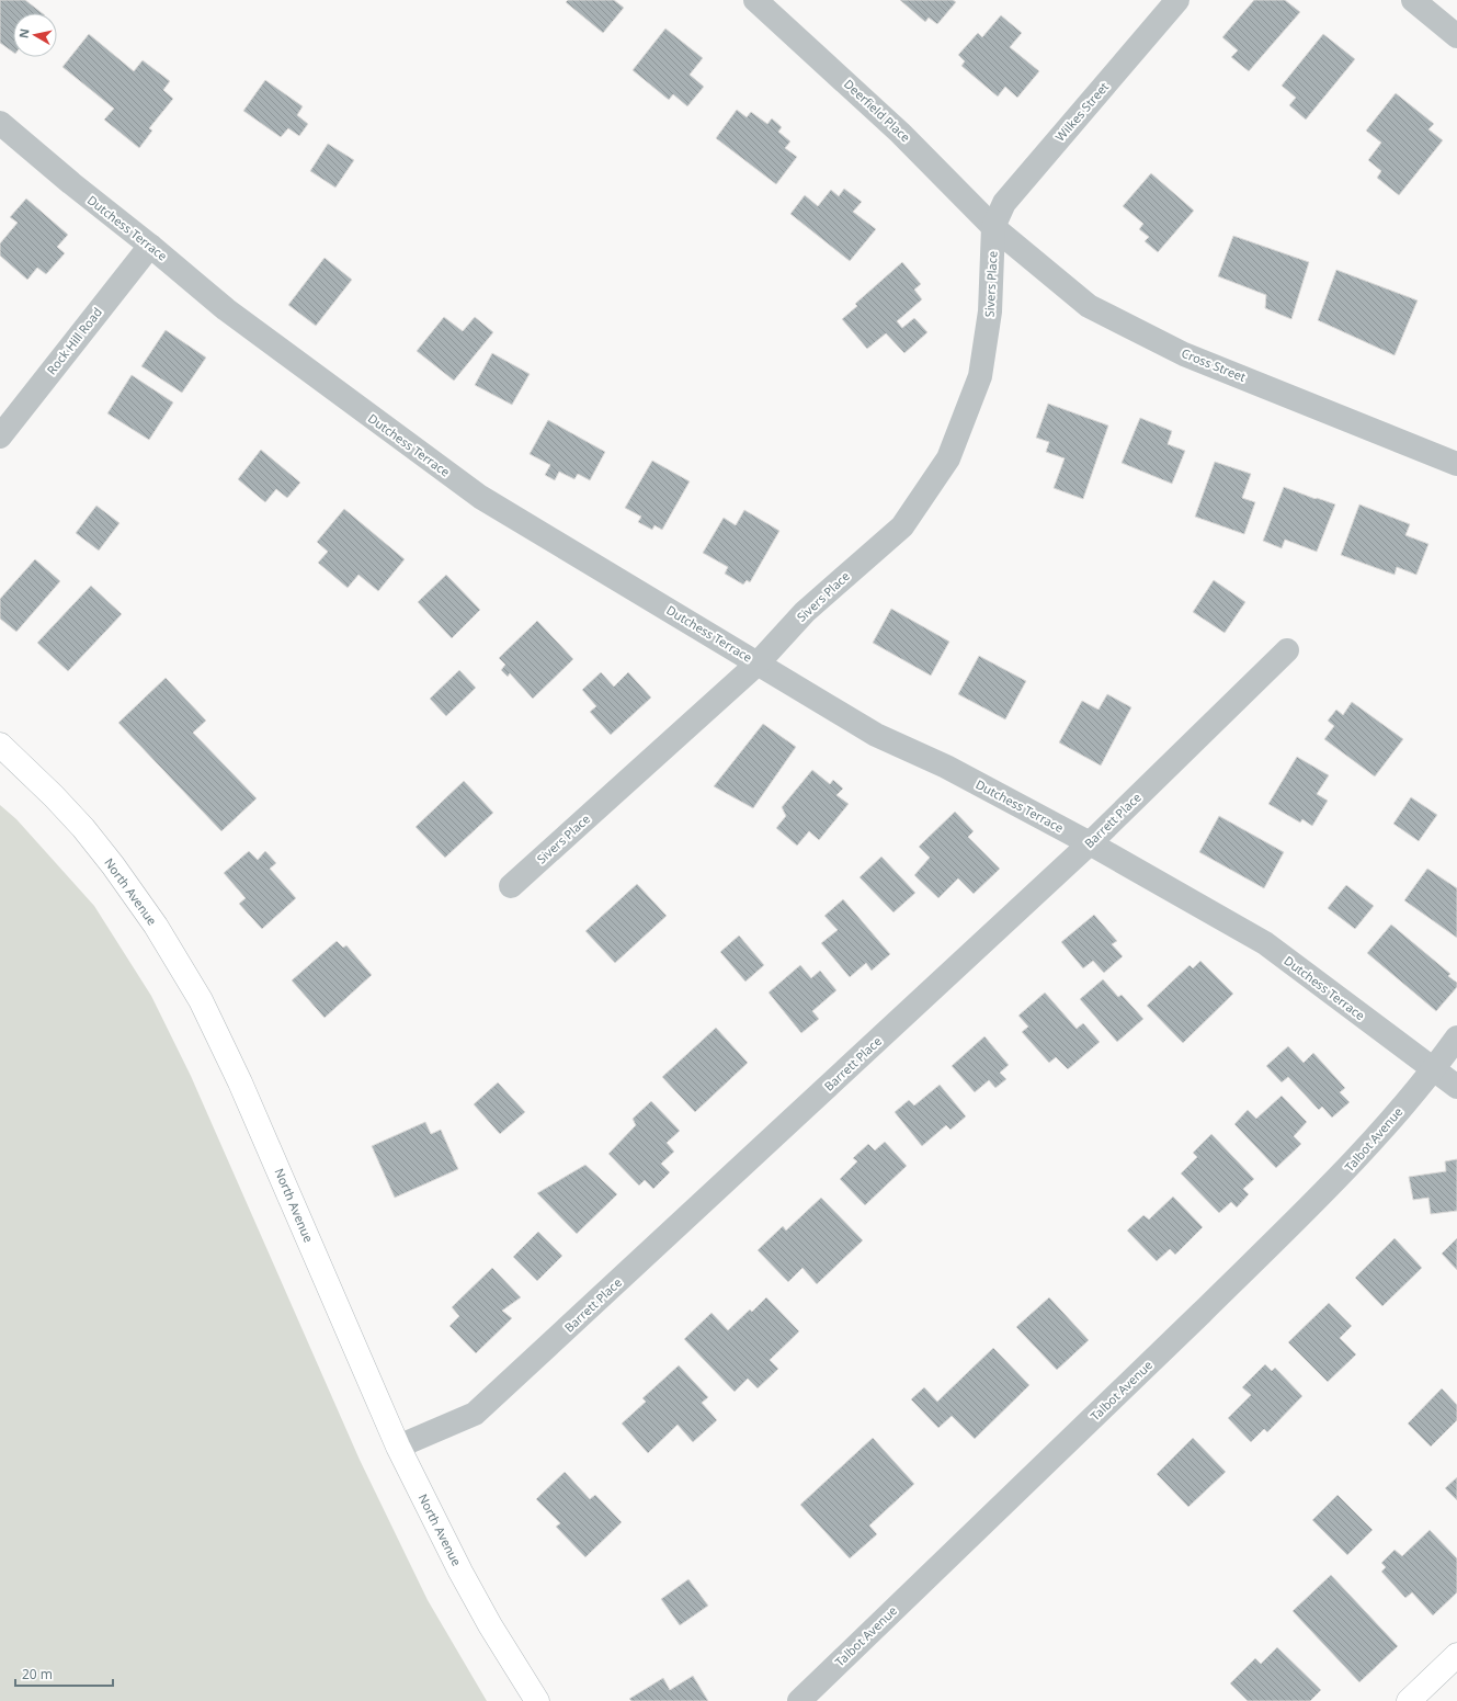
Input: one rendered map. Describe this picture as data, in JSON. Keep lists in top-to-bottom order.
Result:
{
  "streets": {
    "main road": ["North Avenue"],
    "street": [
      "Deerfield Place",
      "Wilkes Street",
      "Dutchess Terrace",
      "Sivers Place",
      "Rock Hill Road",
      "Cross Street",
      "Barrett Place",
      "Talbot Avenue"
    ]
  },
  "crossings": [
    ["Deerfield Place", "Wilkes Street"],
    ["Deerfield Place", "Sivers Place"],
    ["Deerfield Place", "Cross Street"],
    ["Wilkes Street", "Sivers Place"],
    ["Wilkes Street", "Cross Street"],
    ["Dutchess Terrace", "Sivers Place"],
    ["Dutchess Terrace", "Rock Hill Road"],
    ["Dutchess Terrace", "Barrett Place"],
    ["Dutchess Terrace", "Talbot Avenue"],
    ["Sivers Place", "Cross Street"],
    ["Barrett Place", "North Avenue"]
  ],
  "scale_bar": "20 m",
  "north": "left"
}
